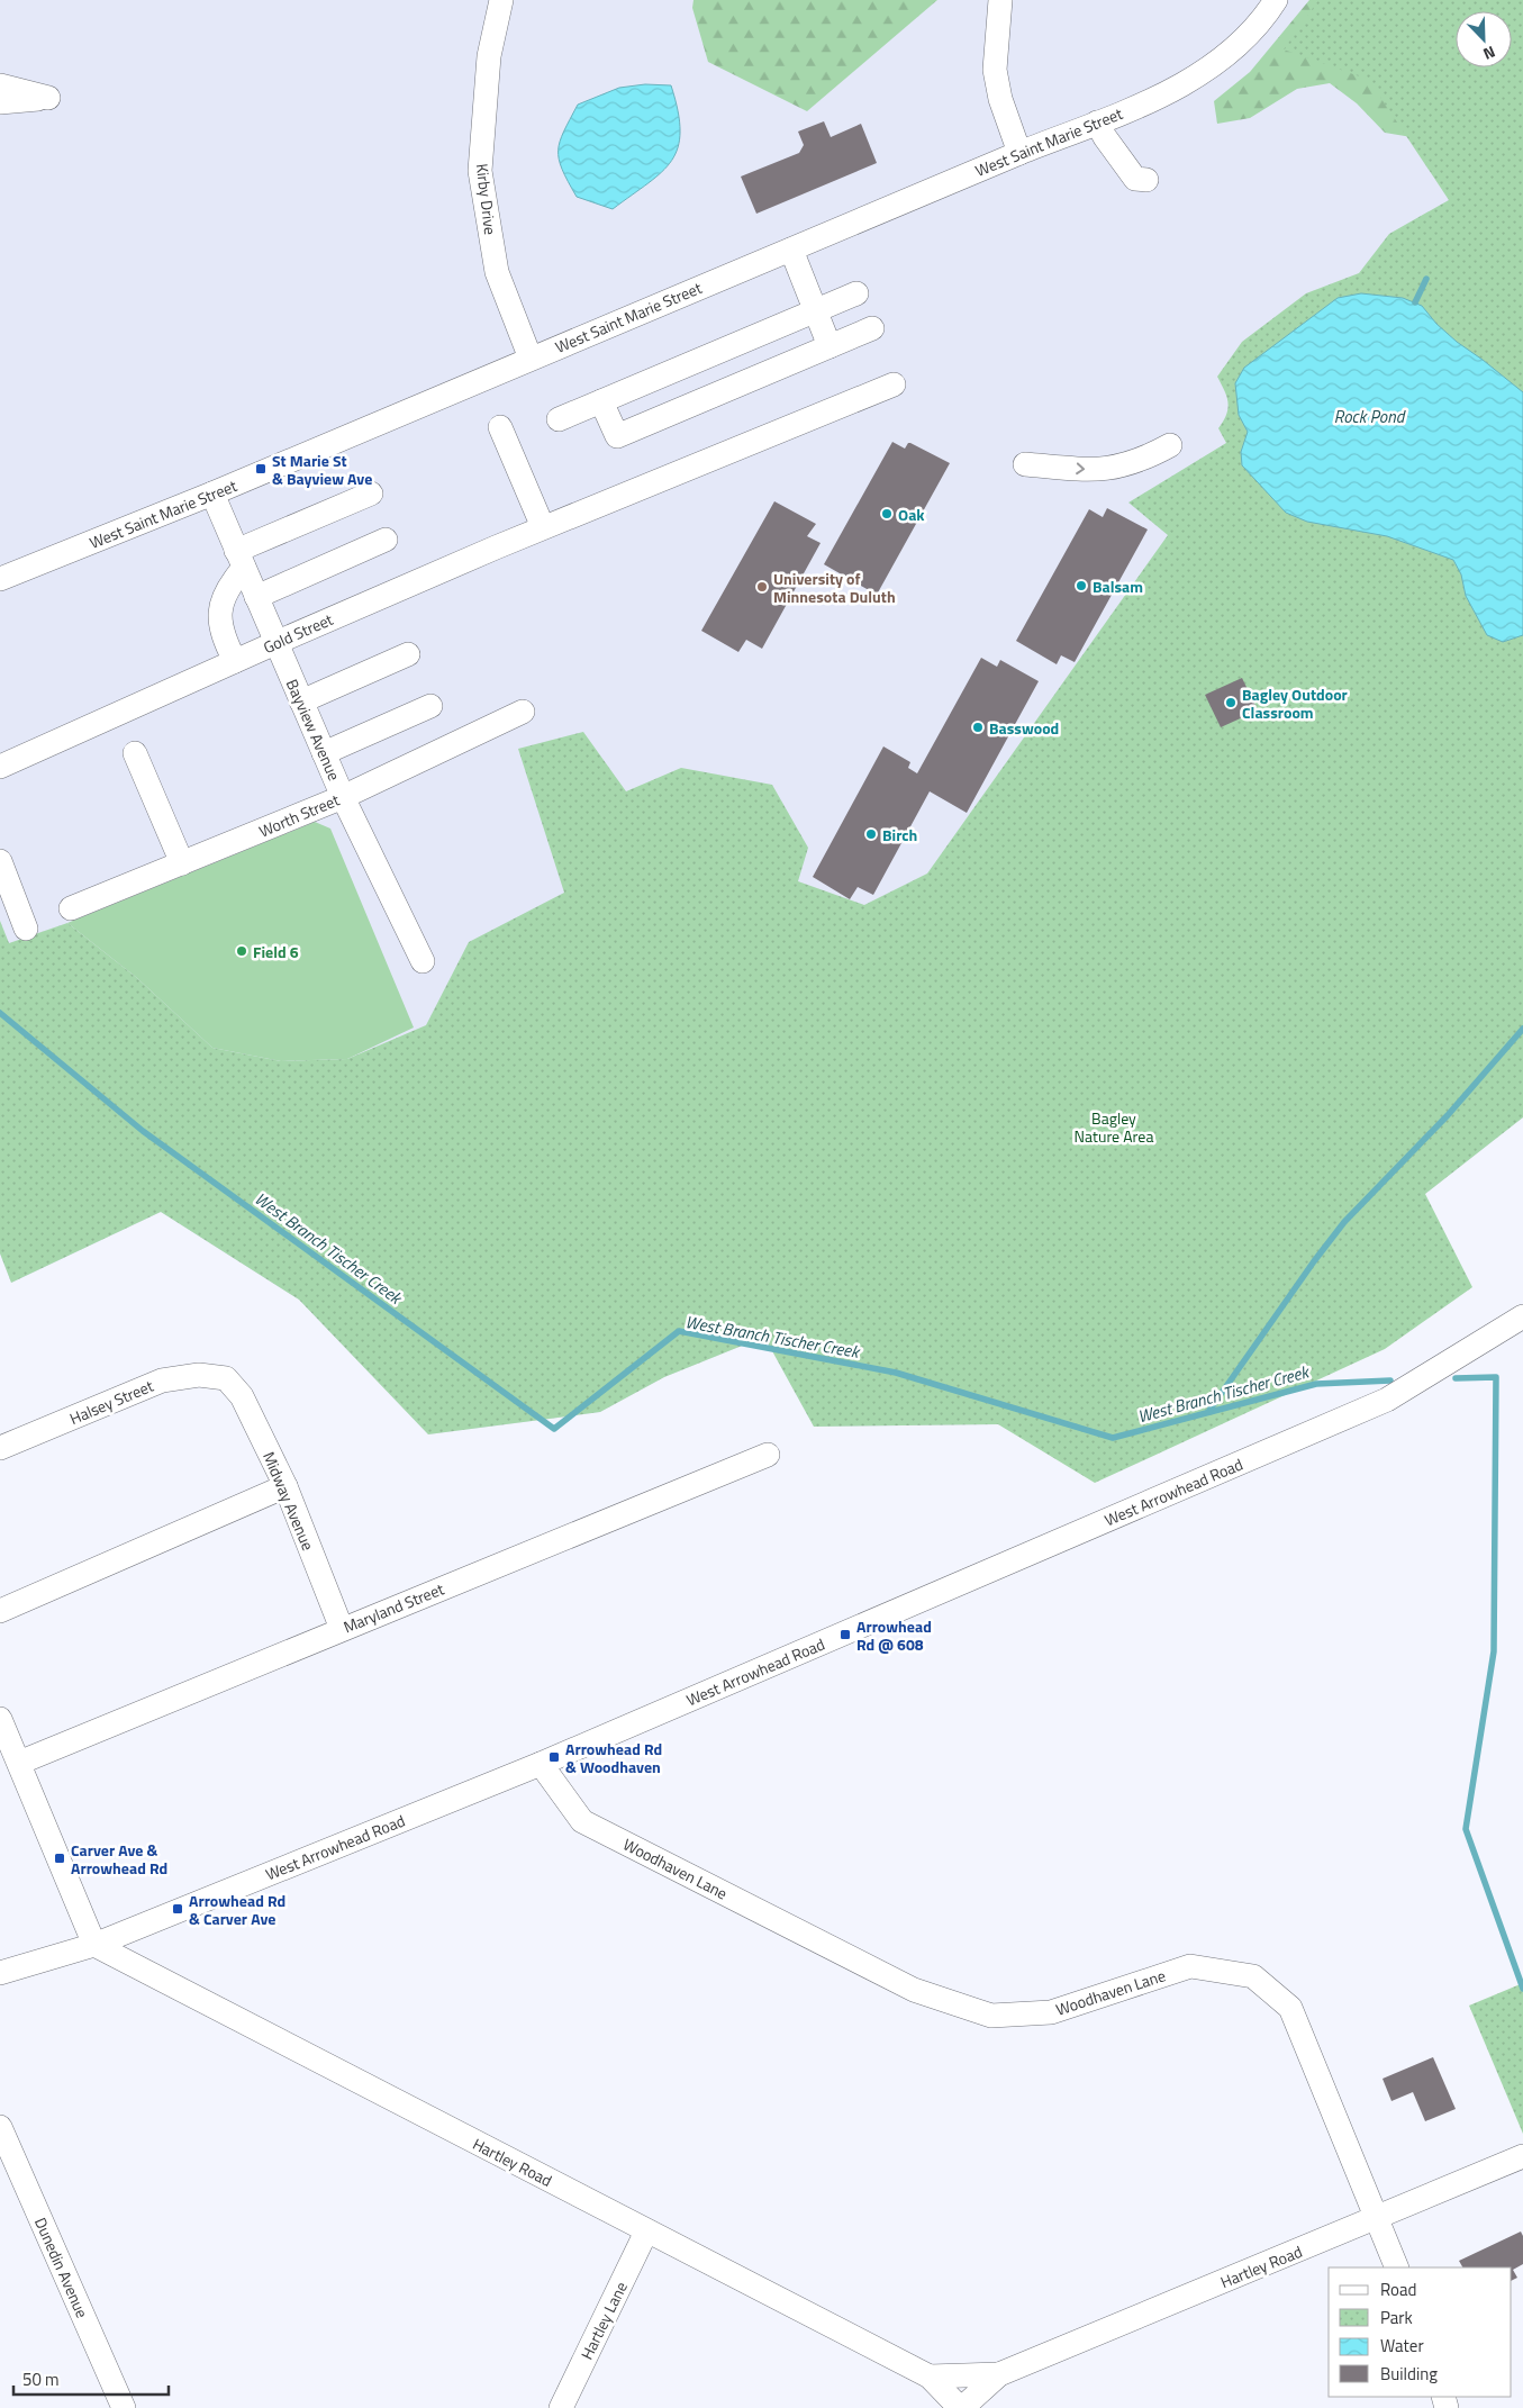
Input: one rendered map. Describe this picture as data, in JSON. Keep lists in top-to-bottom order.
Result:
{
  "streets": {
    "street": [
      "West Saint Marie Street",
      "Kirby Drive",
      "Gold Street",
      "Bayview Avenue",
      "Worth Street",
      "Halsey Street",
      "West Arrowhead Road",
      "Midway Avenue",
      "Maryland Street",
      "Woodhaven Lane",
      "Hartley Road",
      "Dunedin Avenue",
      "Hartley Lane"
    ]
  },
  "crossings": [
    ["West Saint Marie Street", "Kirby Drive"],
    ["West Saint Marie Street", "Bayview Avenue"],
    ["Gold Street", "Bayview Avenue"],
    ["Bayview Avenue", "Worth Street"],
    ["Halsey Street", "Midway Avenue"],
    ["West Arrowhead Road", "Woodhaven Lane"],
    ["West Arrowhead Road", "Hartley Road"],
    ["Midway Avenue", "Maryland Street"],
    ["Woodhaven Lane", "Hartley Road"],
    ["Hartley Road", "Hartley Lane"]
  ],
  "water": ["Rock Pond", "West Branch Tischer Creek"],
  "parks": ["Bagley Nature Area"],
  "places": {
    "transit": [
      "St Marie St & Bayview Ave",
      "Arrowhead Rd @ 608",
      "Arrowhead Rd & Woodhaven",
      "Carver Ave & Arrowhead Rd",
      "Arrowhead Rd & Carver Ave"
    ],
    "other": [
      "Oak",
      "Balsam",
      "University of Minnesota Duluth",
      "Bagley Outdoor Classroom",
      "Basswood",
      "Birch",
      "Field 6"
    ]
  },
  "legend": [
    "Road",
    "Park",
    "Water",
    "Building"
  ],
  "scale_bar": "50 m",
  "north": "bottom right"
}
